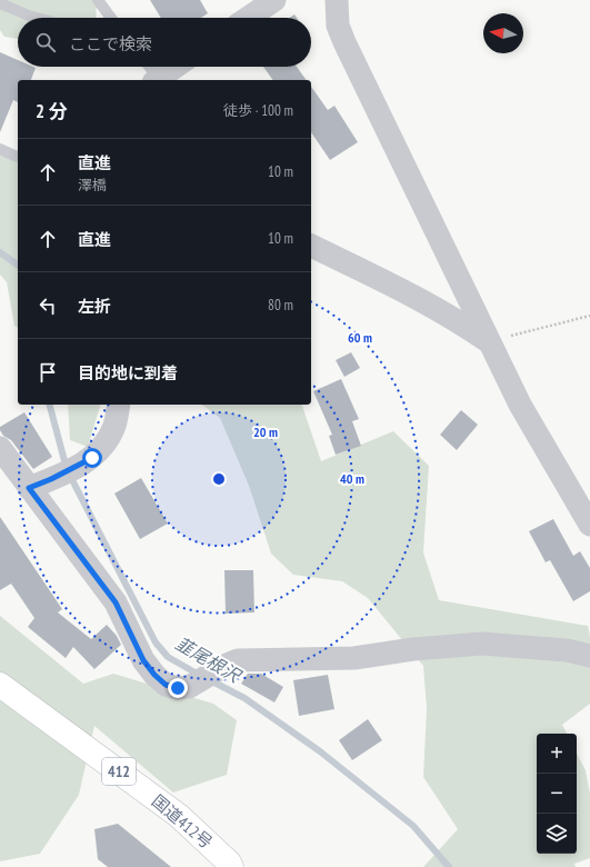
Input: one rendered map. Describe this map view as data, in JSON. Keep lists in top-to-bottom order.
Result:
{
  "streets": {
    "highway": ["412", "国道412号"]
  },
  "water": ["韮尾根沢"],
  "north": "left",
  "page": {
    "search": "ここで検索",
    "heading": ["2 分", "徒歩 · 100 m"],
    "list": [
      ["直進", "澤橋", "10 m"],
      ["直進", "10 m"],
      ["左折", "80 m"],
      "目的地に到着"
    ],
    "map_buttons": ["+", "−"]
  },
  "rings": ["60 m", "20 m", "40 m"]
}
